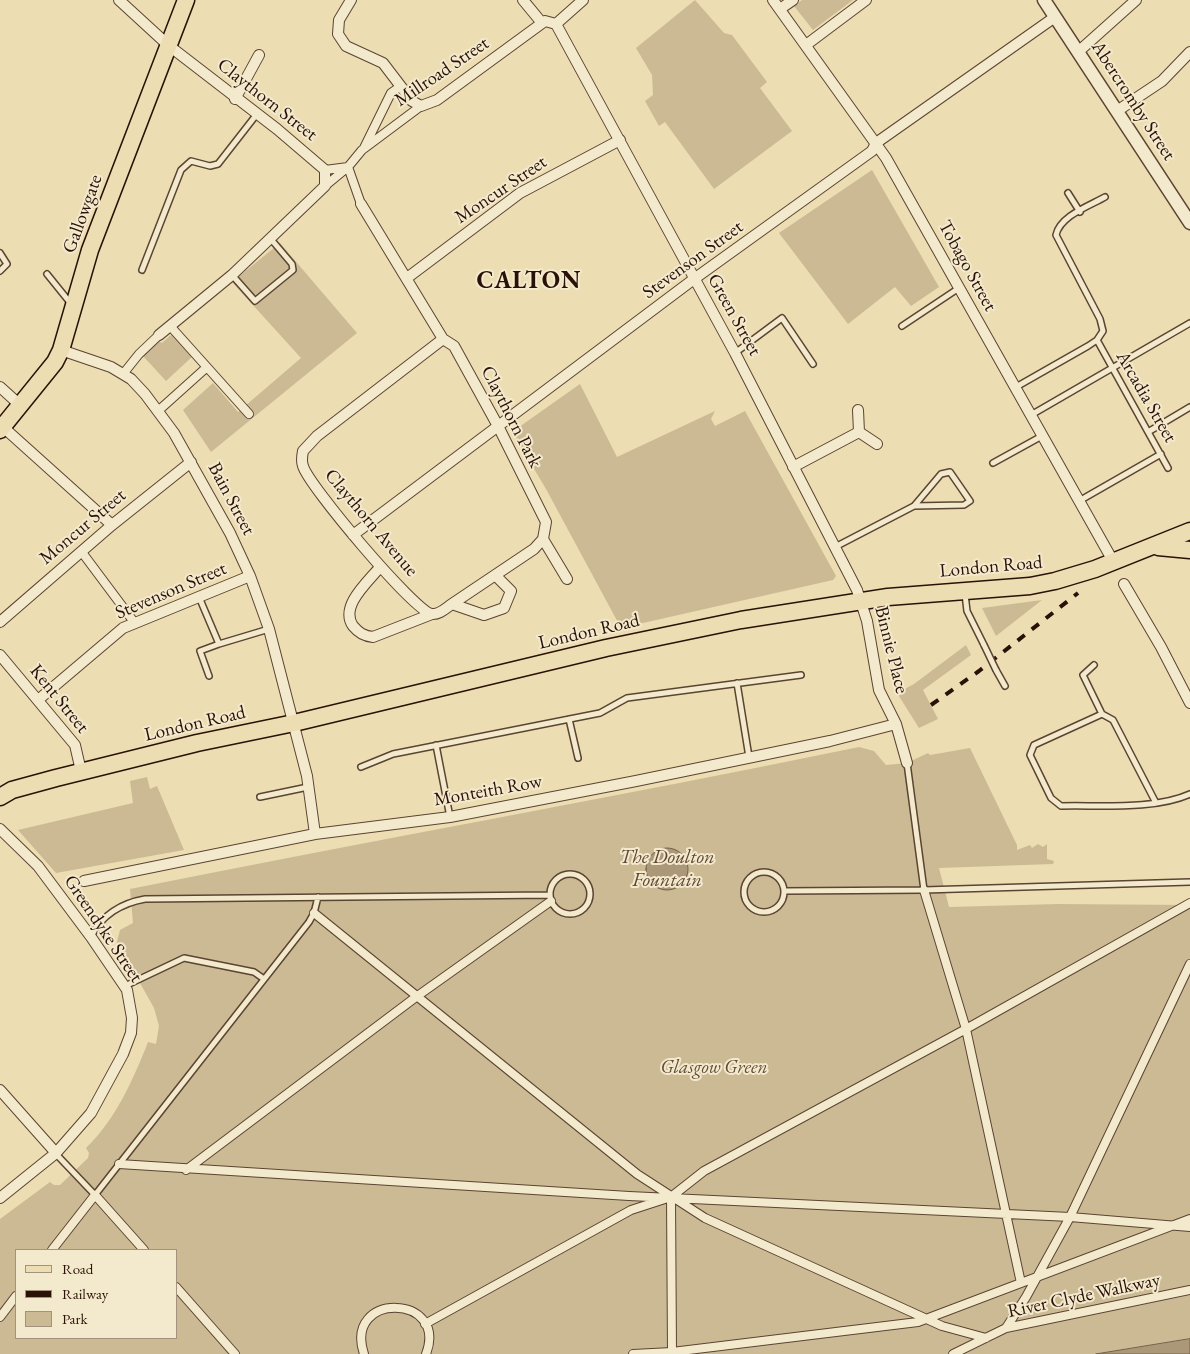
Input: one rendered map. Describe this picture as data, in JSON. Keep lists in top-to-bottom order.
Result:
{
  "streets": {
    "main road": ["Gallowgate", "London Road"],
    "street": [
      "Millroad Street",
      "Claythorn Street",
      "Abercromby Street",
      "Moncur Street",
      "Stevenson Street",
      "Tobago Street",
      "Green Street",
      "Claythorn Park",
      "Bain Street",
      "Claythorn Avenue",
      "Binnie Place",
      "Kent Street",
      "Monteith Row",
      "Greendyke Street",
      "River Clyde Walkway"
    ],
    "lane": ["Arcadia Street"]
  },
  "crossings": [
    ["Claythorn Street", "Gallowgate"],
    ["Abercromby Street", "Stevenson Street"],
    ["Moncur Street", "Green Street"],
    ["Moncur Street", "Claythorn Park"],
    ["Moncur Street", "Bain Street"],
    ["Gallowgate", "Bain Street"],
    ["Stevenson Street", "Tobago Street"],
    ["Stevenson Street", "Green Street"],
    ["Stevenson Street", "Claythorn Park"],
    ["Stevenson Street", "Bain Street"],
    ["Stevenson Street", "Claythorn Avenue"],
    ["Stevenson Street", "Kent Street"],
    ["Tobago Street", "London Road"],
    ["Green Street", "London Road"],
    ["Green Street", "Binnie Place"],
    ["Claythorn Park", "Claythorn Avenue"],
    ["Bain Street", "London Road"],
    ["Bain Street", "Monteith Row"],
    ["London Road", "Binnie Place"],
    ["London Road", "Kent Street"],
    ["Binnie Place", "Monteith Row"]
  ],
  "districts": ["CALTON"],
  "water": ["The Doulton Fountain"],
  "parks": ["Glasgow Green"],
  "legend": ["Road", "Railway", "Park"]
}
